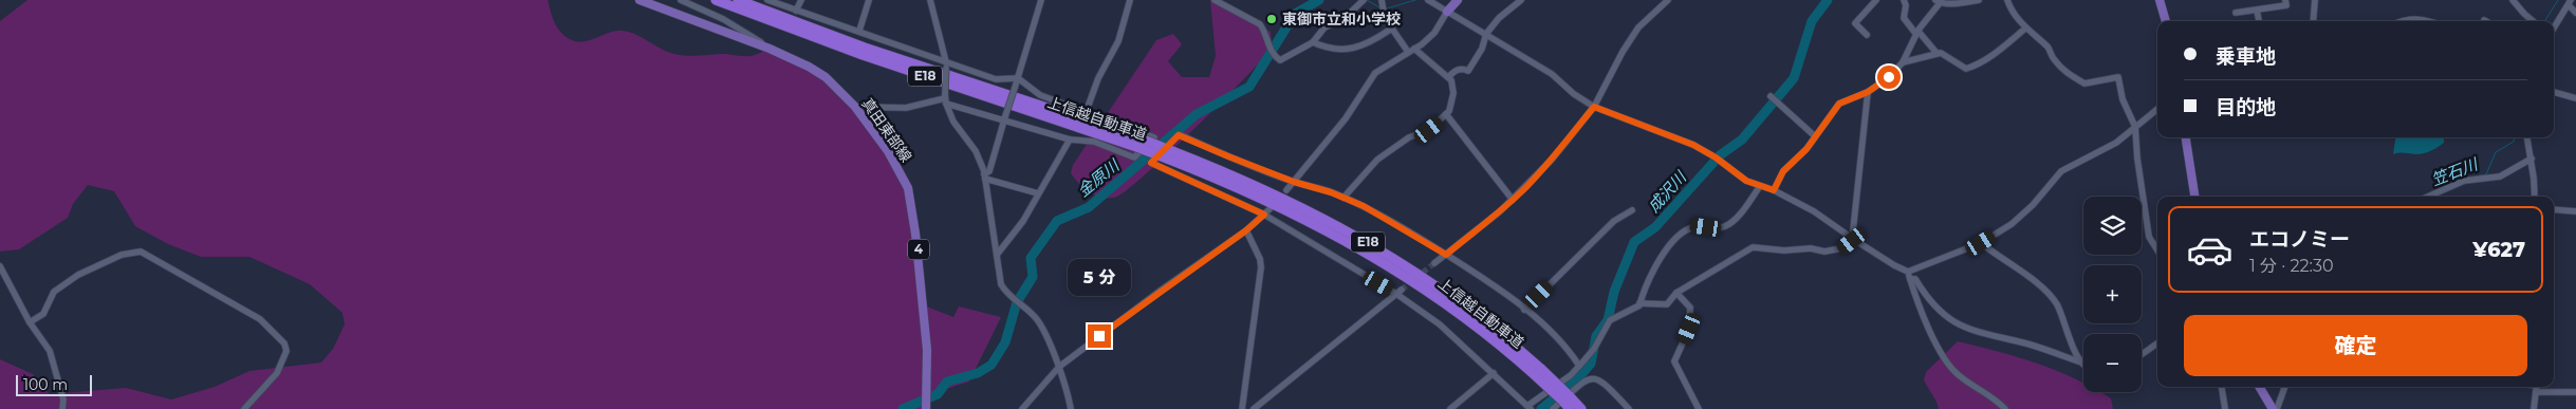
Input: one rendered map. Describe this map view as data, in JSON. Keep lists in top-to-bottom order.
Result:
{
  "streets": {
    "highway": ["E18", "上信越自動車道"],
    "main road": ["真田東部線", "4"]
  },
  "water": ["笠石川", "金原川", "成沢川"],
  "places": ["東御市立和小学校"],
  "scale_bar": "100 m",
  "page": {
    "banner": ["乗車地", "目的地"],
    "map_buttons": ["+", "−"],
    "list": [
      {
        "name": "エコノミー",
        "note": "1 分 · 22:30",
        "value": "¥627"
      }
    ],
    "bubble": "5 分",
    "buttons": "確定",
    "scale": "100 m"
  }
}
